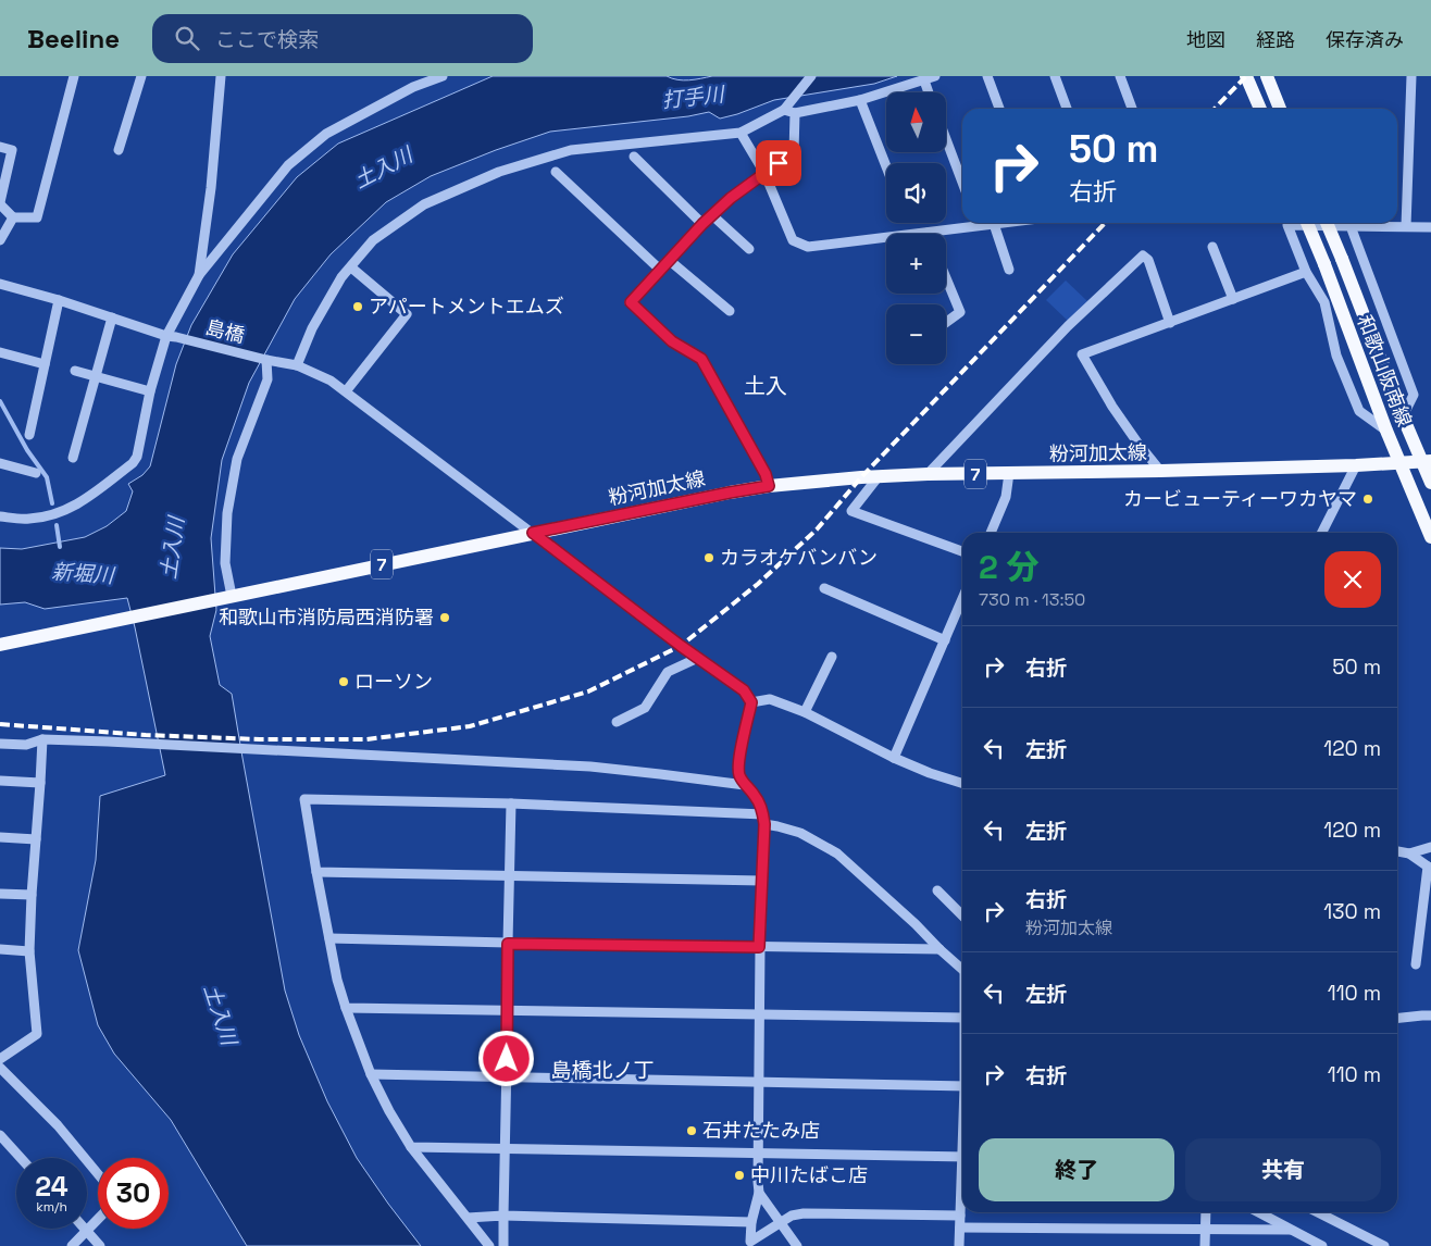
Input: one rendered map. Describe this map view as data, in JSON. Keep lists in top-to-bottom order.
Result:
{
  "streets": {
    "main road": ["和歌山阪南線", "粉河加太線", "7"],
    "street": ["島橋"]
  },
  "crossings": [
    ["島橋", "粉河加太線"],
    ["和歌山阪南線", "粉河加太線"]
  ],
  "districts": ["土入", "島橋北ノ丁"],
  "water": ["打手川", "土入川", "新堀川"],
  "places": [
    "アパートメントエムズ",
    "カービューティーワカヤマ",
    "カラオケバンバン",
    "和歌山市消防局西消防署",
    "ローソン",
    "石井たたみ店",
    "中川たばこ店"
  ],
  "north": "top",
  "page": {
    "header": "Beeline",
    "search": "ここで検索",
    "nav": ["地図", "経路", "保存済み"],
    "map_buttons": ["+", "−"],
    "turn": ["50 m", "右折"],
    "heading": ["2 分", "730 m · 13:50"],
    "list": [
      {
        "name": "右折",
        "value": "50 m"
      },
      {
        "name": "左折",
        "value": "120 m"
      },
      {
        "name": "左折",
        "value": "120 m"
      },
      {
        "name": "右折",
        "note": "粉河加太線",
        "value": "130 m"
      },
      {
        "name": "左折",
        "value": "110 m"
      },
      {
        "name": "右折",
        "value": "110 m"
      }
    ],
    "buttons": ["終了", "共有"],
    "speed": "24 km/h",
    "limit": "30"
  }
}
